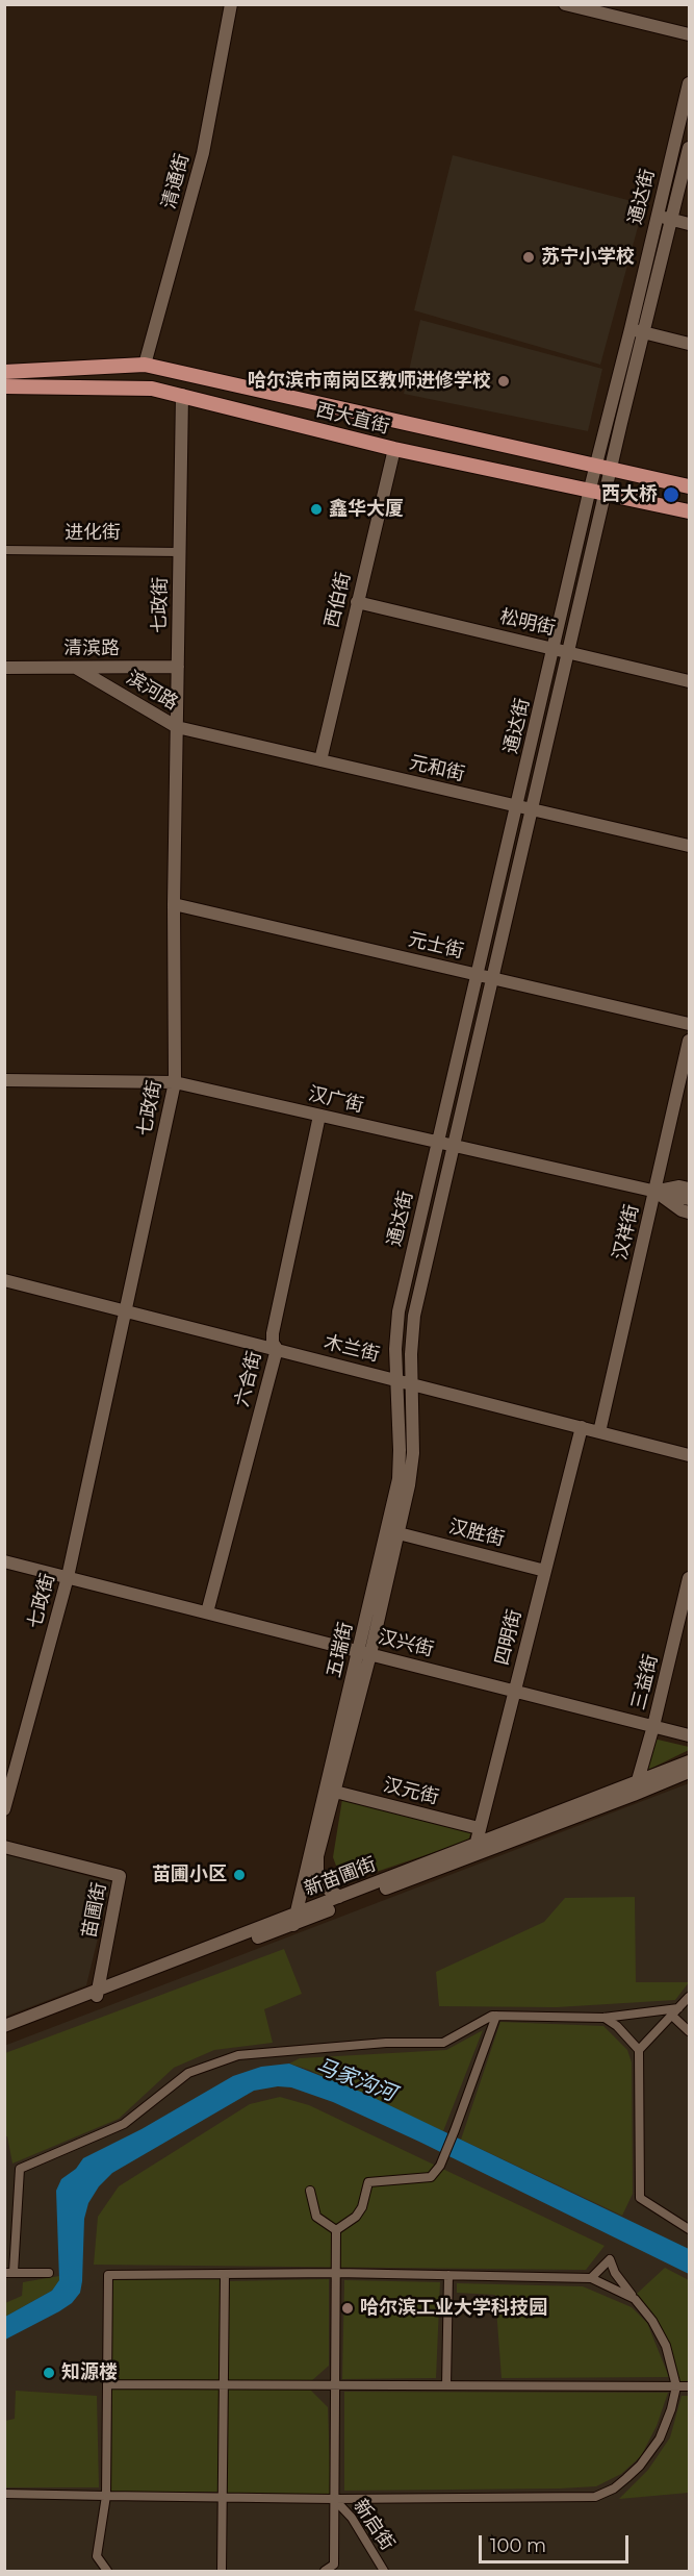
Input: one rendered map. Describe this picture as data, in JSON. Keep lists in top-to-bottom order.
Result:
{
  "streets": {
    "main road": ["西大直街"],
    "street": [
      "清通街",
      "通达街",
      "进化街",
      "西伯街",
      "七政街",
      "松明街",
      "清滨路",
      "滨河路",
      "元和街",
      "元士街",
      "汉广街",
      "汉祥街",
      "木兰街",
      "六合街",
      "汉胜街",
      "四明街",
      "汉兴街",
      "五瑞街",
      "三益街",
      "汉元街",
      "新苗圃街",
      "苗圃街",
      "新启街"
    ]
  },
  "crossings": [
    ["清通街", "西大直街"],
    ["通达街", "西大直街"],
    ["通达街", "松明街"],
    ["通达街", "元和街"],
    ["通达街", "元士街"],
    ["通达街", "汉广街"],
    ["通达街", "木兰街"],
    ["通达街", "五瑞街"],
    ["西大直街", "西伯街"],
    ["西大直街", "七政街"],
    ["进化街", "七政街"],
    ["西伯街", "松明街"],
    ["西伯街", "元和街"],
    ["七政街", "清滨路"],
    ["七政街", "滨河路"],
    ["七政街", "元和街"],
    ["七政街", "元士街"],
    ["七政街", "汉广街"],
    ["七政街", "木兰街"],
    ["七政街", "汉兴街"],
    ["清滨路", "滨河路"],
    ["滨河路", "元和街"],
    ["汉广街", "汉祥街"],
    ["汉广街", "六合街"],
    ["汉祥街", "木兰街"],
    ["木兰街", "六合街"],
    ["木兰街", "四明街"],
    ["木兰街", "五瑞街"],
    ["六合街", "汉兴街"],
    ["汉胜街", "四明街"],
    ["汉胜街", "五瑞街"],
    ["四明街", "汉兴街"],
    ["四明街", "汉元街"],
    ["四明街", "新苗圃街"],
    ["汉兴街", "五瑞街"],
    ["汉兴街", "三益街"],
    ["五瑞街", "汉元街"],
    ["五瑞街", "新苗圃街"],
    ["三益街", "新苗圃街"],
    ["新苗圃街", "苗圃街"]
  ],
  "water": ["马家沟河"],
  "places": [
    "苏宁小学校",
    "哈尔滨市南岗区教师进修学校",
    "西大桥",
    "鑫华大厦",
    "苗圃小区",
    "哈尔滨工业大学科技园",
    "知源楼"
  ],
  "scale_bar": "100 m"
}
